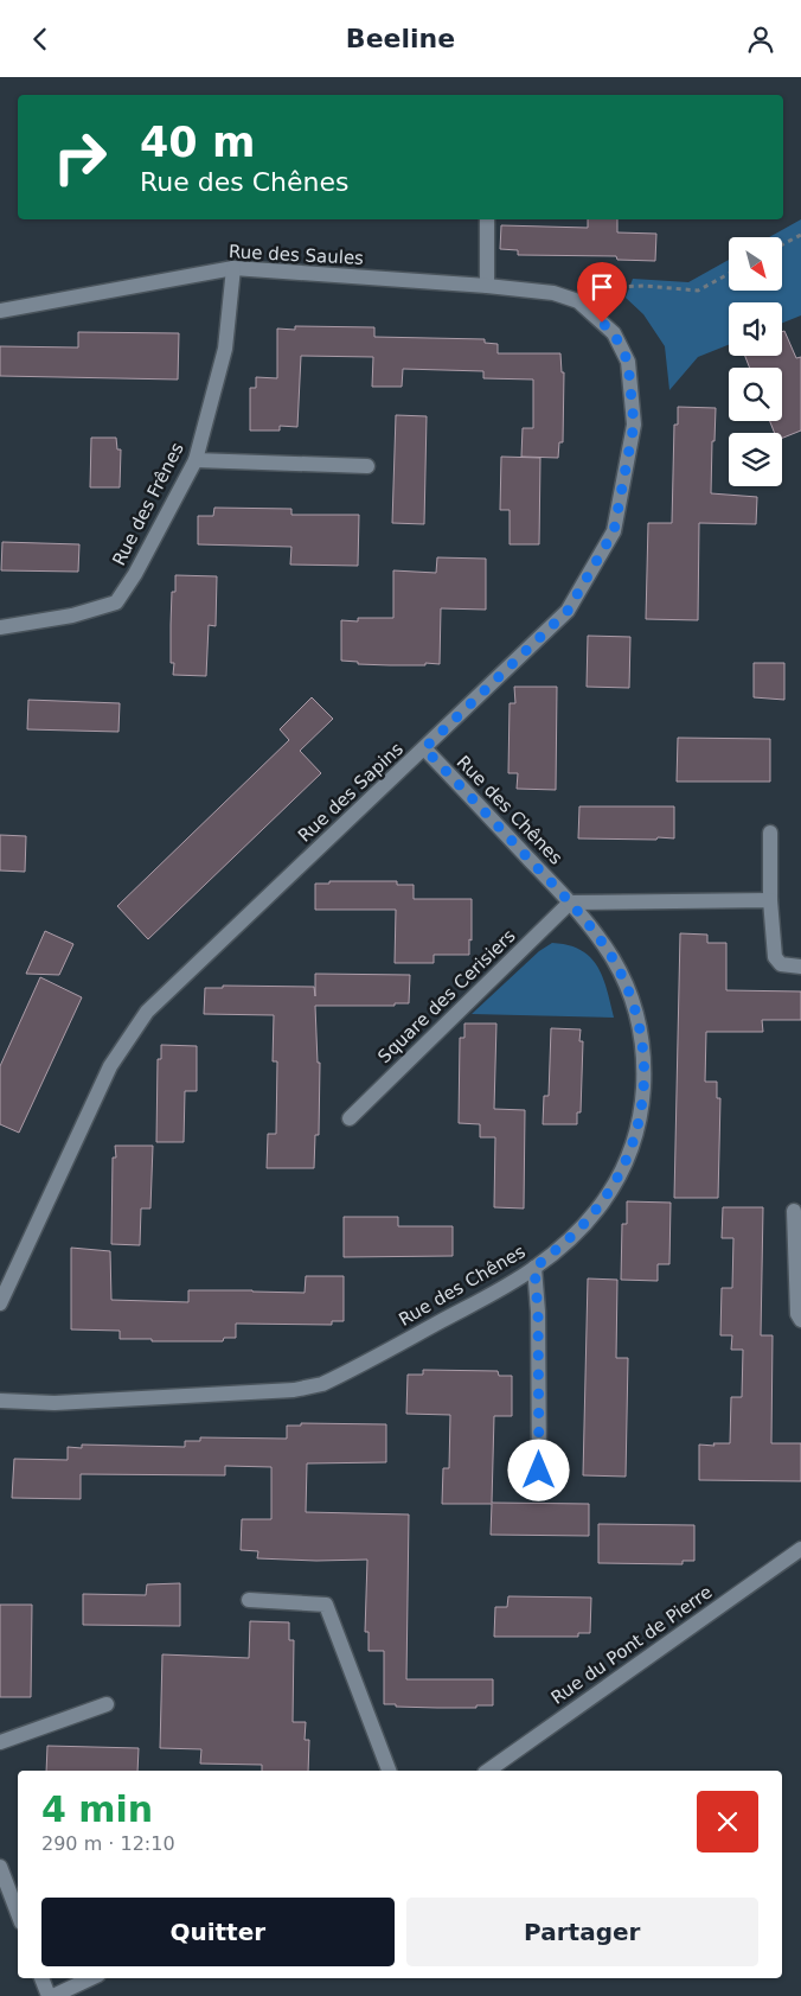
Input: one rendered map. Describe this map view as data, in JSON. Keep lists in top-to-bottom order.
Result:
{
  "streets": {
    "street": [
      "Rue des Saules",
      "Rue des Frênes",
      "Rue des Sapins",
      "Rue des Chênes",
      "Square des Cerisiers",
      "Rue du Pont de Pierre"
    ]
  },
  "crossings": [
    ["Rue des Saules", "Rue des Frênes"],
    ["Rue des Saules", "Rue des Sapins"],
    ["Rue des Sapins", "Rue des Chênes"],
    ["Rue des Chênes", "Square des Cerisiers"]
  ],
  "north": "bottom right",
  "page": {
    "header": "Beeline",
    "turn": ["40 m", "Rue des Chênes"],
    "heading": ["4 min", "290 m · 12:10"],
    "buttons": ["Quitter", "Partager"]
  }
}
